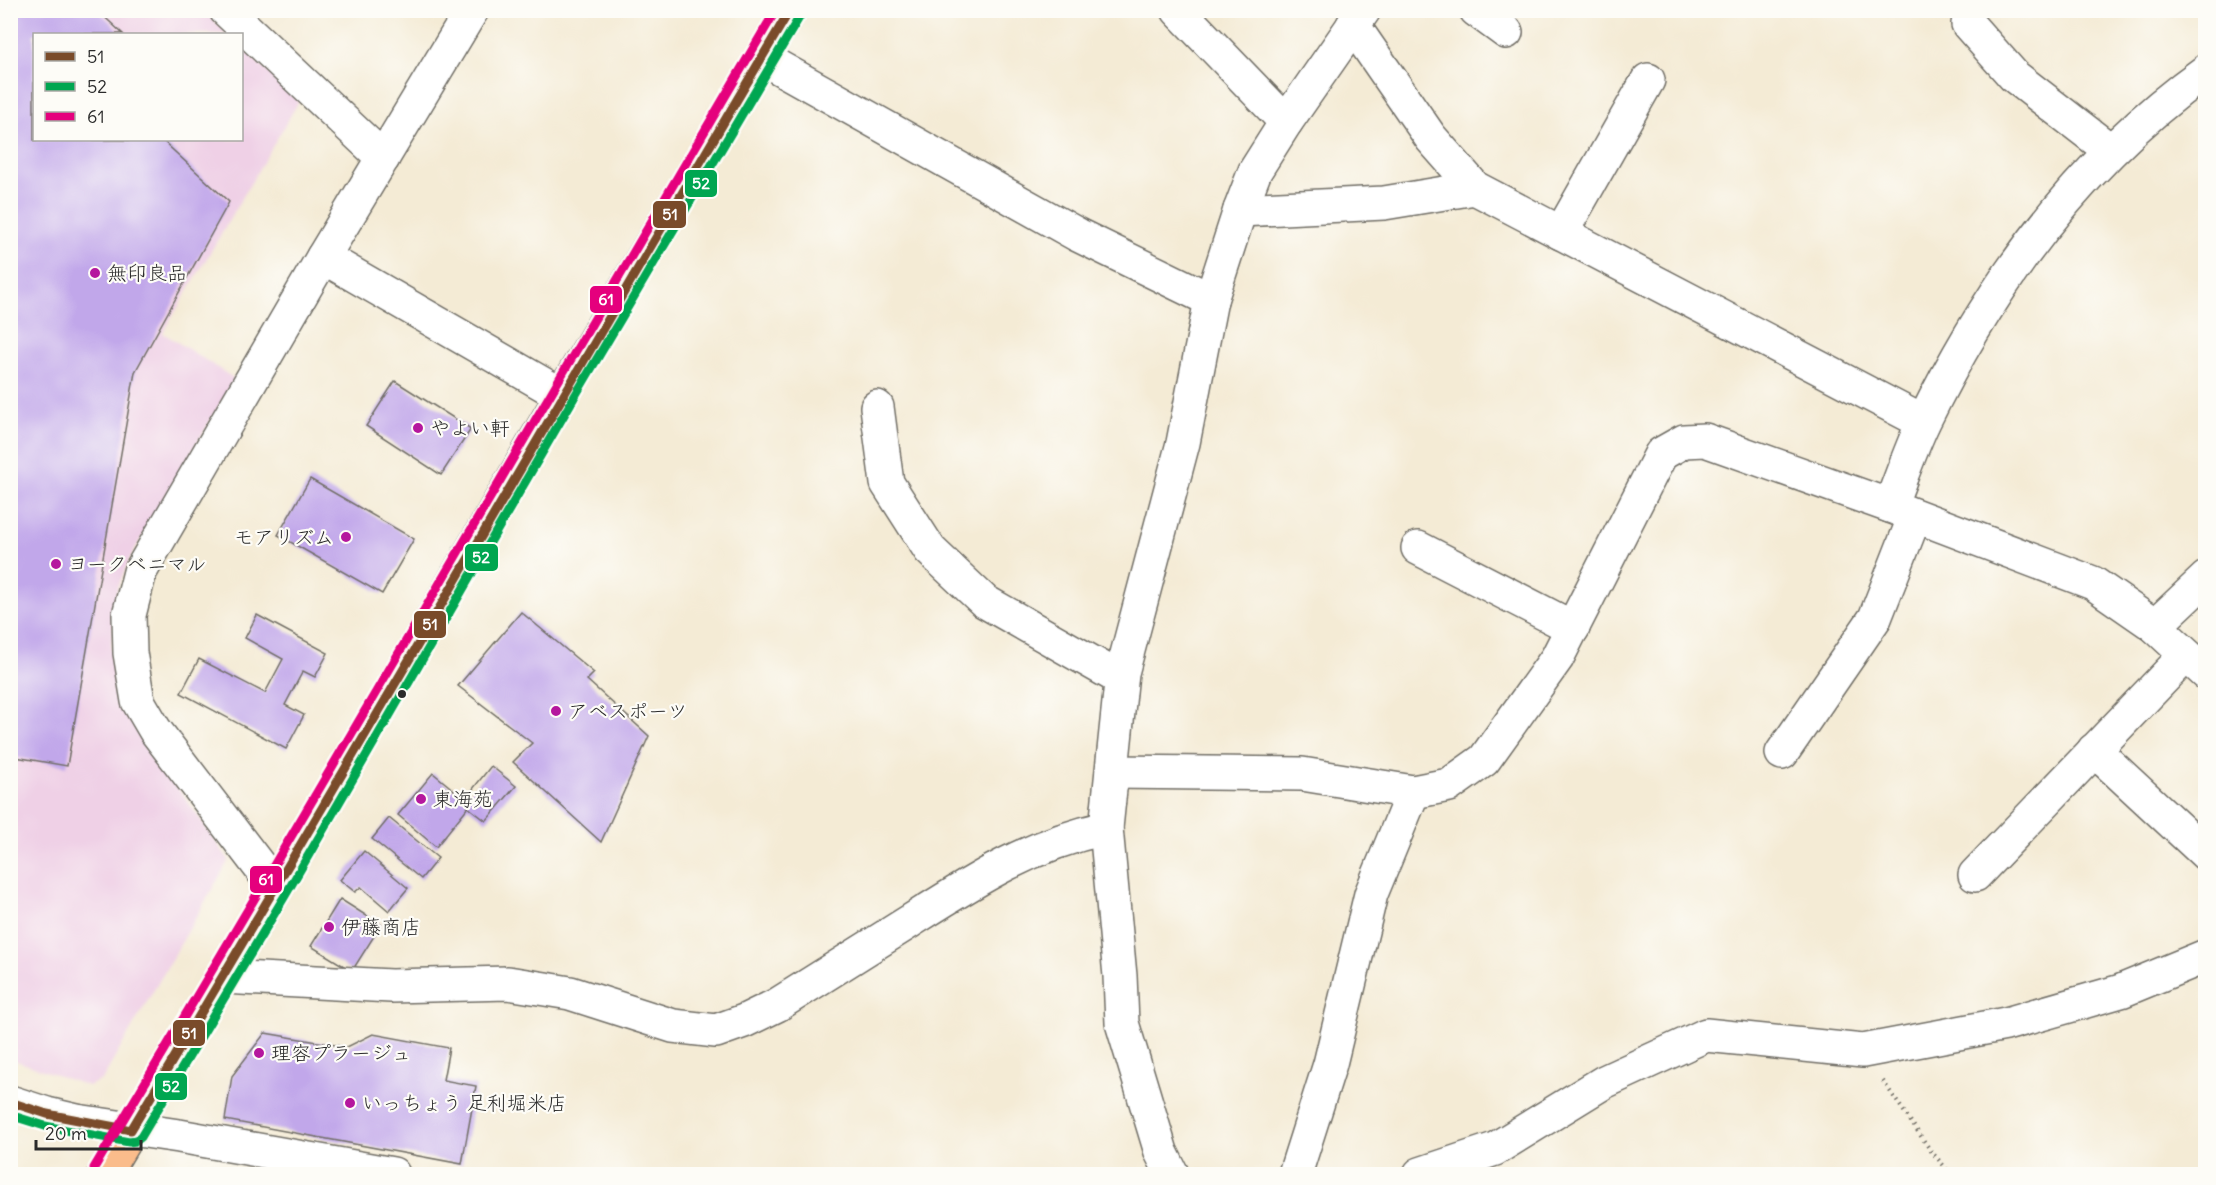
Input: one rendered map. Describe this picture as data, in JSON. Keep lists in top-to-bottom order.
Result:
{
  "places": [
    "無印良品",
    "やよい軒",
    "モアリズム",
    "ヨークベニマル",
    "アベスポーツ",
    "東海苑",
    "伊藤商店",
    "理容プラージュ",
    "いっちょう 足利堀米店"
  ],
  "lines": ["transit line 51", "transit line 61", "transit line 52"],
  "legend": ["51", "52", "61"],
  "scale_bar": "20 m"
}
